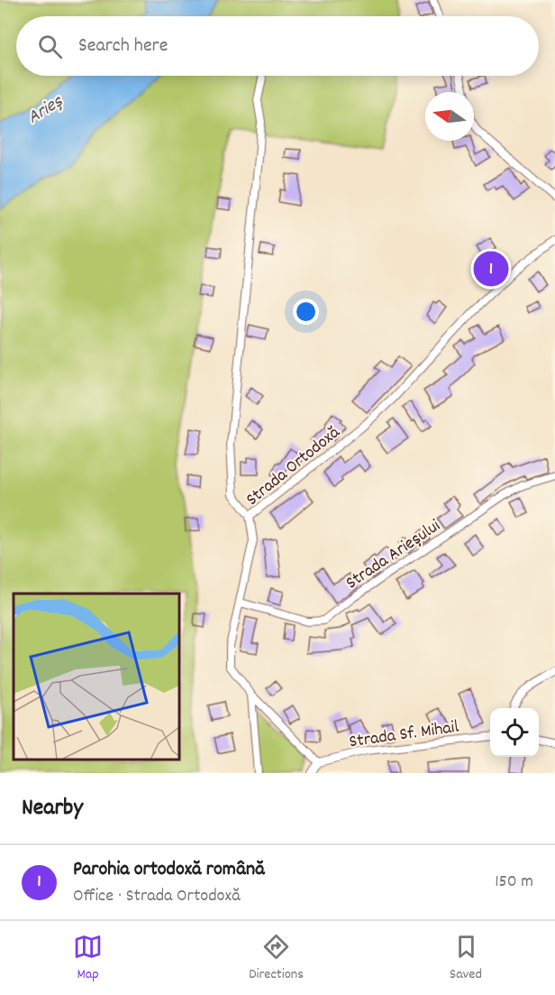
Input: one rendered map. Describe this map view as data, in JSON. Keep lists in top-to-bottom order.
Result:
{
  "streets": {
    "street": ["Strada Ortodoxă", "Strada Arieșului", "Strada Sf. Mihail"]
  },
  "crossings": [
    ["Strada Ortodoxă", "Strada Arieșului"],
    ["Strada Ortodoxă", "Strada Sf. Mihail"]
  ],
  "water": ["Arieș"],
  "north": "left",
  "page": {
    "search": "Search here",
    "pins": "1",
    "heading": "Nearby",
    "list": [
      {
        "mark": "1",
        "name": "Parohia ortodoxă română",
        "note": "Office · Strada Ortodoxă",
        "value": "150 m"
      }
    ],
    "nav": ["Map", "Directions", "Saved"]
  }
}
